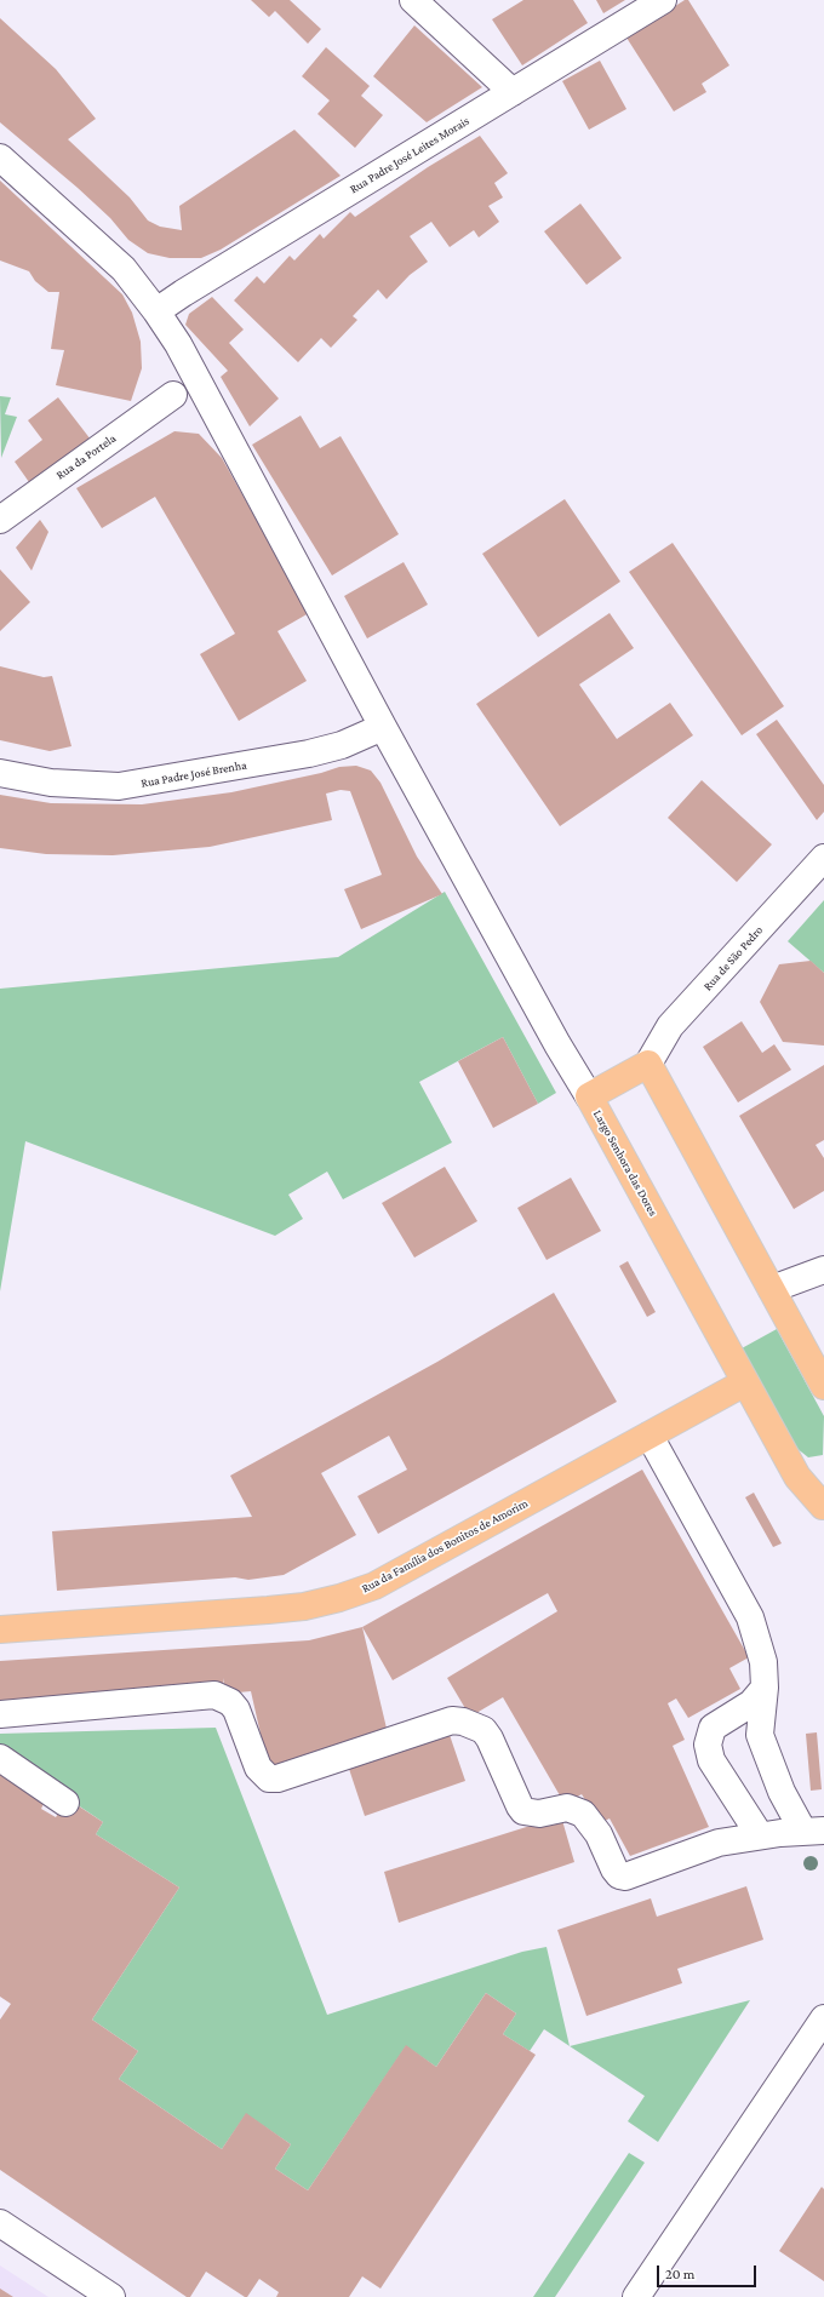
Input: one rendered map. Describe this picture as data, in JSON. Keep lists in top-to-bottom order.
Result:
{
  "streets": {
    "main road": ["Largo Senhora das Dores", "Rua da Família dos Bonitos de Amorim"],
    "street": [
      "Rua Padre José Leites Morais",
      "Rua da Portela",
      "Rua Padre José Brenha",
      "Rua de São Pedro"
    ]
  },
  "crossings": [
    ["Rua de São Pedro", "Largo Senhora das Dores"],
    ["Largo Senhora das Dores", "Rua da Família dos Bonitos de Amorim"]
  ],
  "scale_bar": "20 m"
}
